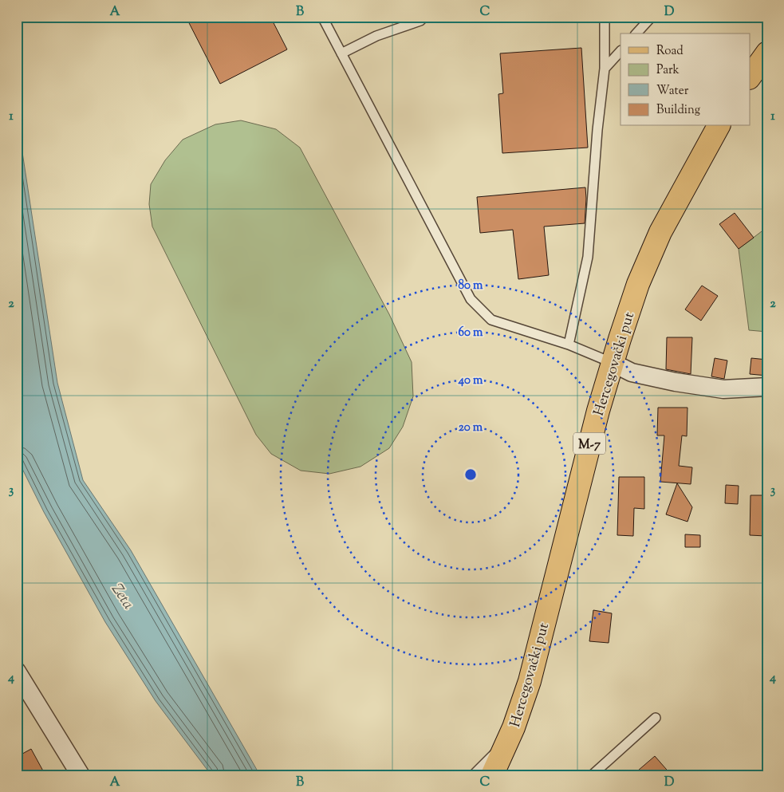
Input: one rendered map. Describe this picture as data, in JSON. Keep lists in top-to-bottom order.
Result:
{
  "streets": {
    "main road": ["Hercegovački put", "M-7"]
  },
  "water": ["Zeta"],
  "legend": [
    "Road",
    "Park",
    "Water",
    "Building"
  ],
  "grid": {
    "columns": [
      "A",
      "B",
      "C",
      "D"
    ],
    "rows": [
      "1",
      "2",
      "3",
      "4"
    ]
  },
  "rings": [
    "80 m",
    "60 m",
    "40 m",
    "20 m"
  ]
}
